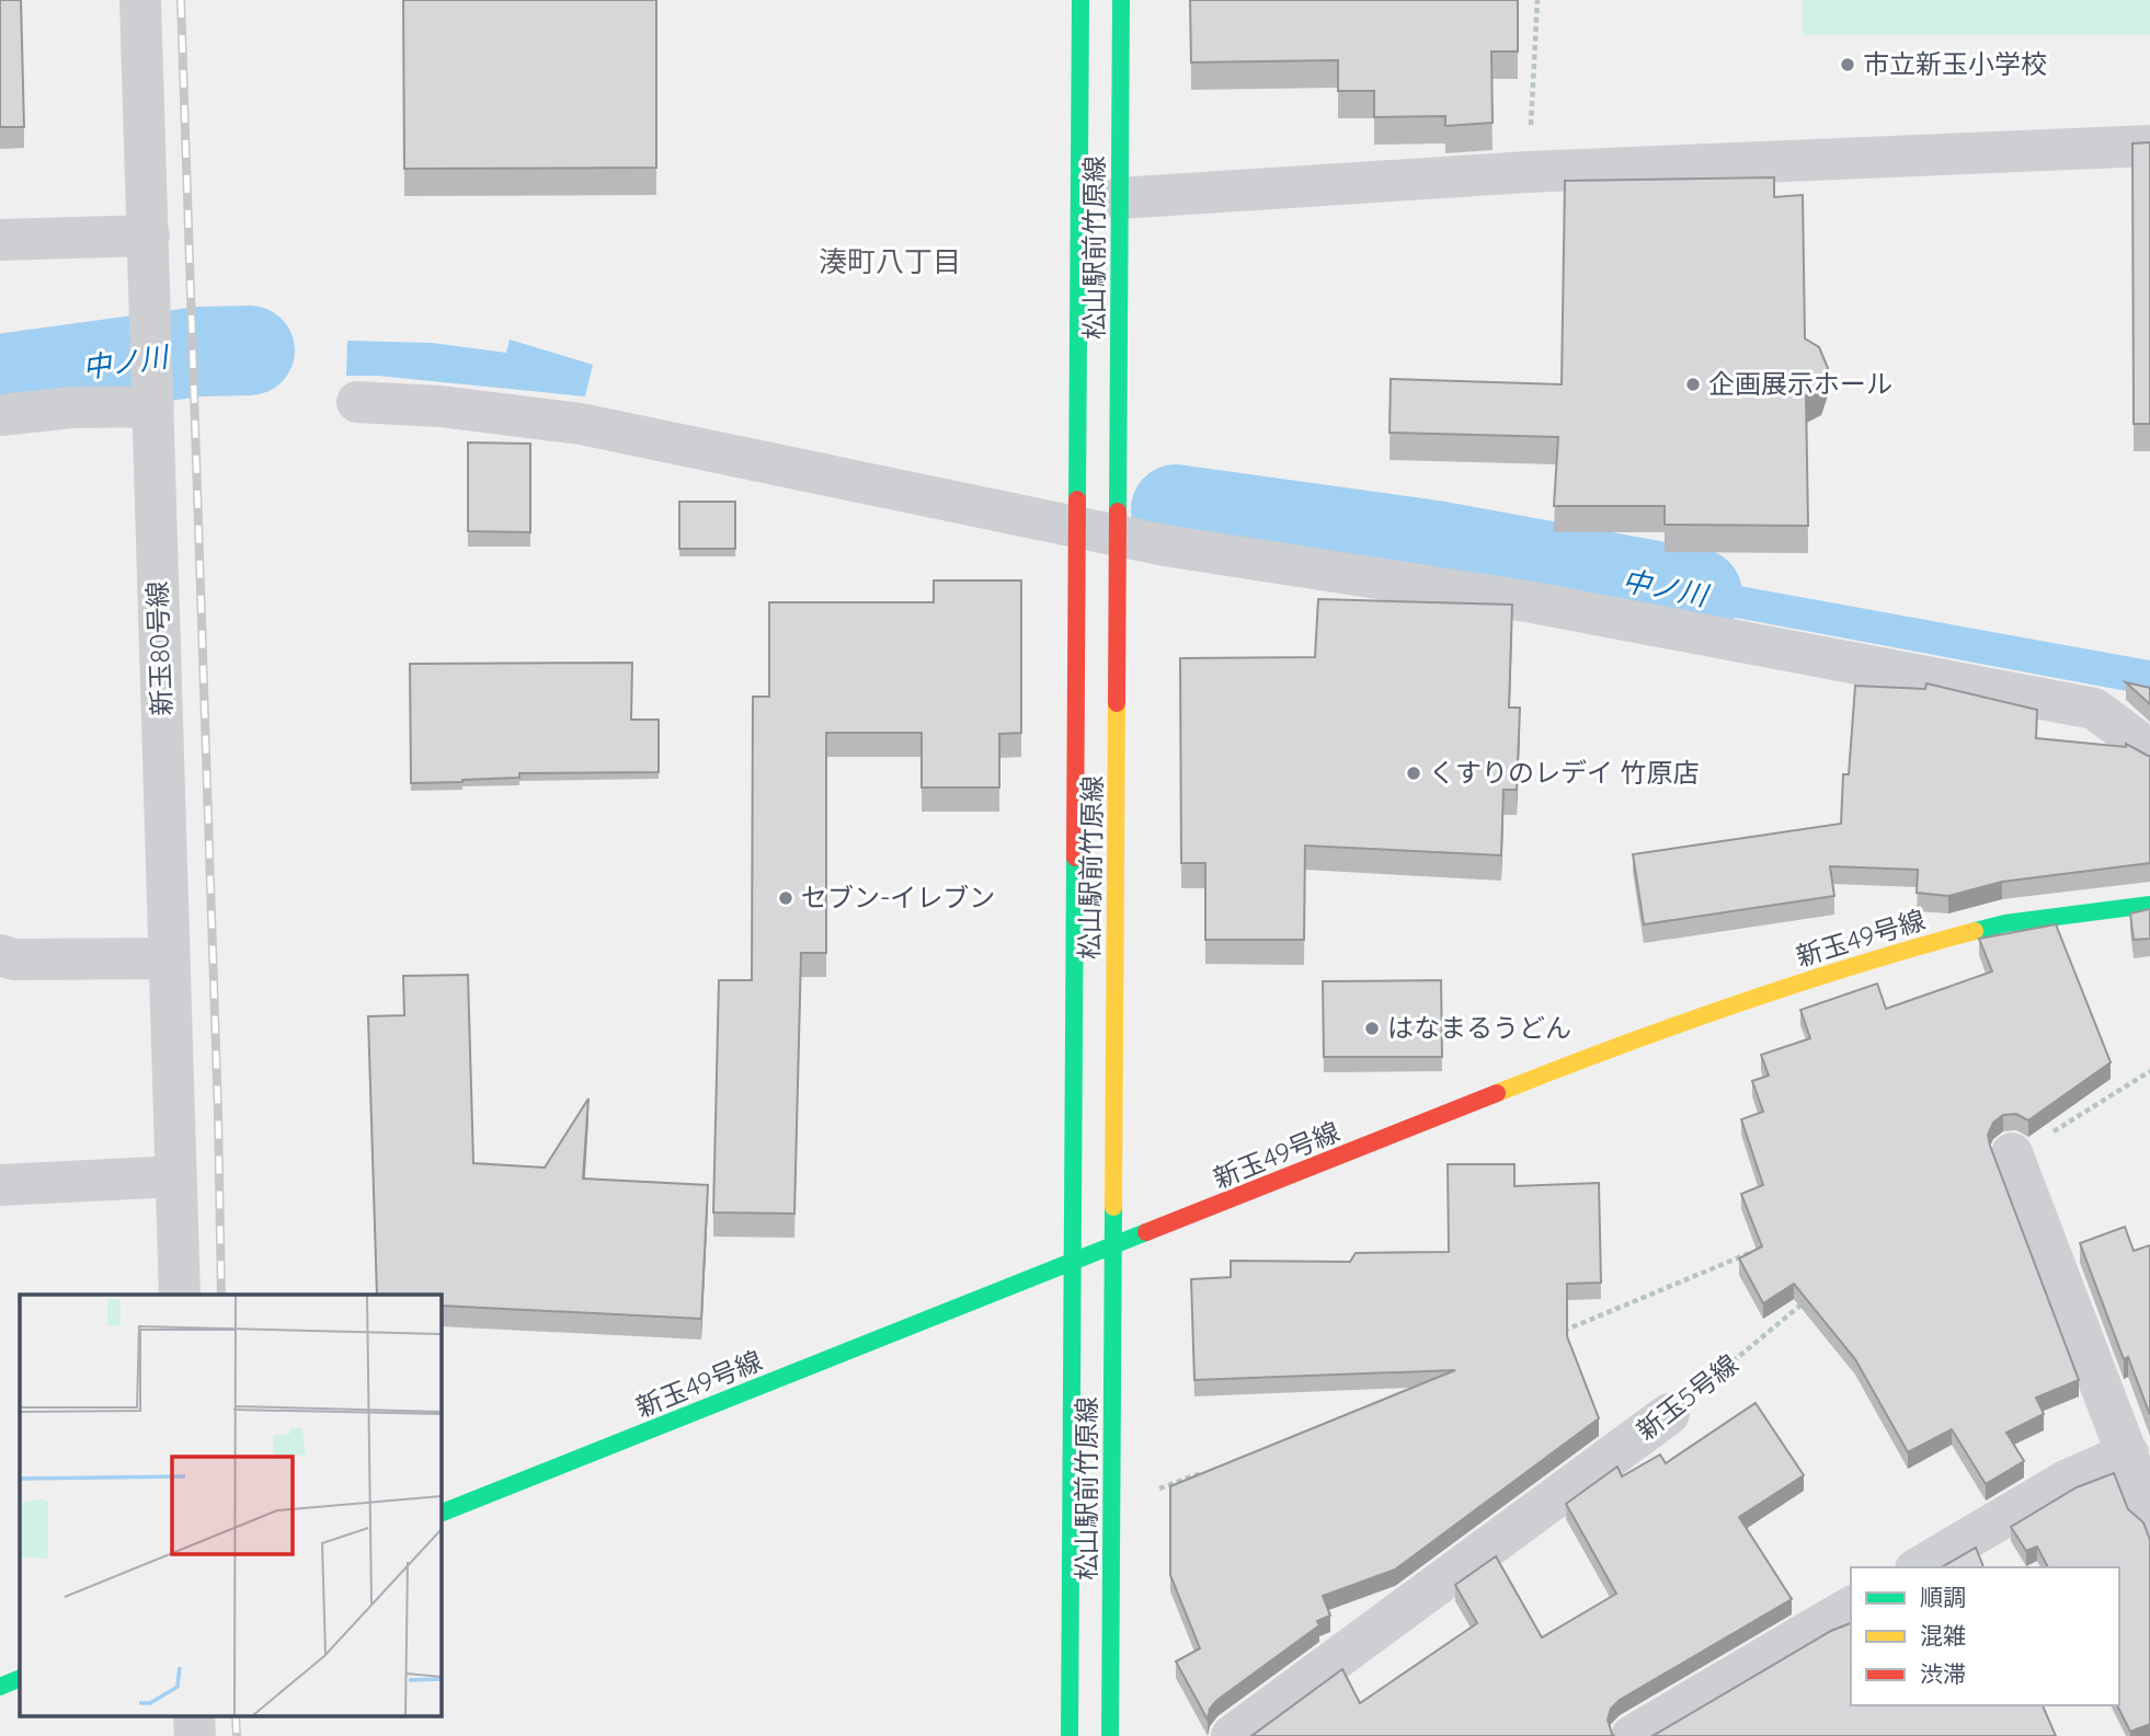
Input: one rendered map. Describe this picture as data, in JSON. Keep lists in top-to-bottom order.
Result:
{
  "streets": {
    "street": [
      "松山駅前竹原線",
      "新玉80号線",
      "新玉49号線",
      "新玉5号線"
    ]
  },
  "crossings": [
    ["松山駅前竹原線", "新玉49号線"]
  ],
  "districts": ["湊町八丁目"],
  "water": ["中ノ川"],
  "places": [
    "市立新玉小学校",
    "企画展示ホール",
    "くすりのレデイ 竹原店",
    "セブン-イレブン",
    "はなまるうどん"
  ],
  "legend": ["順調", "混雑", "渋滞"]
}
